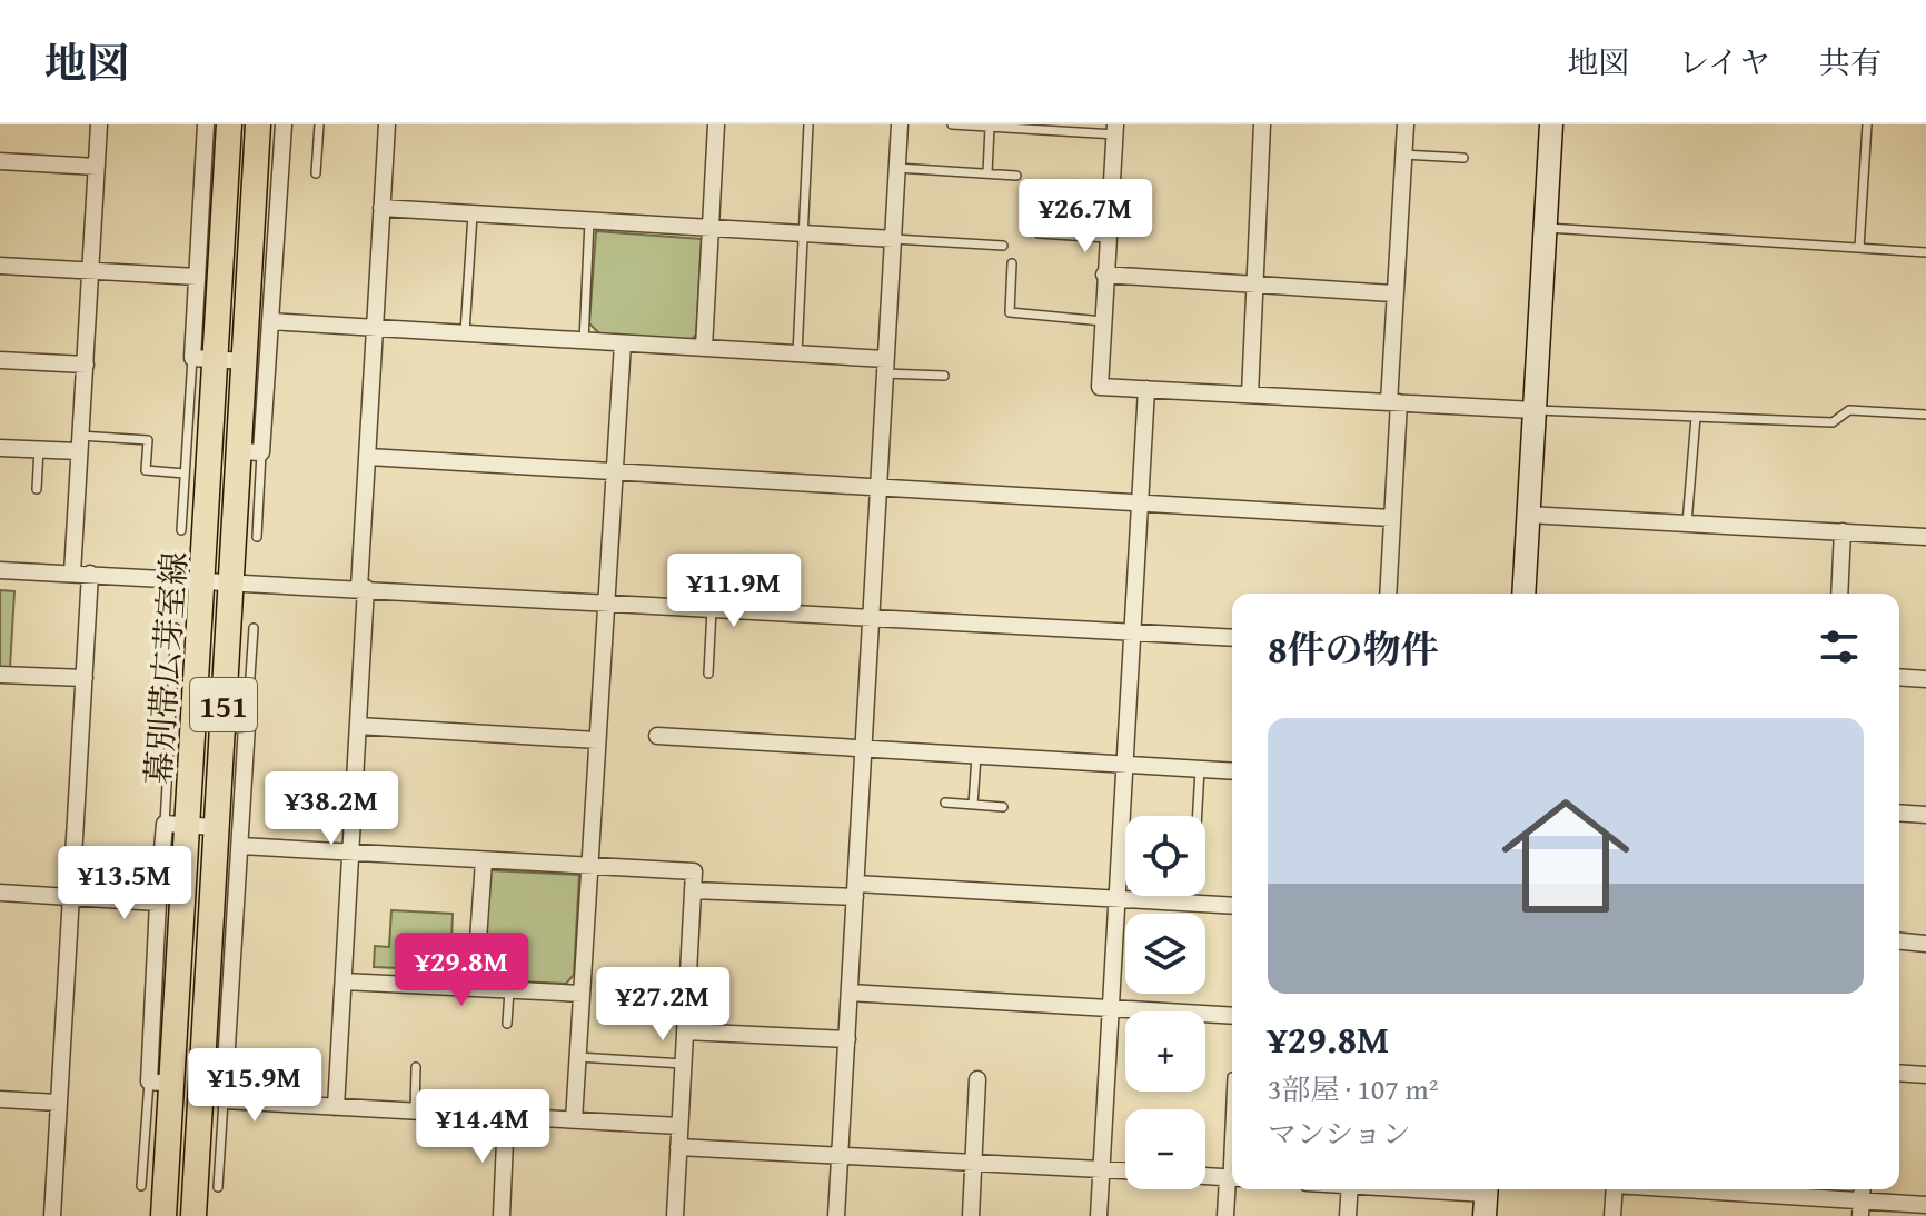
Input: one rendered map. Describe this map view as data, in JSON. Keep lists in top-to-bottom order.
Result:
{
  "streets": {
    "main road": ["幕別帯広芽室線", "151"]
  },
  "page": {
    "header": "地図",
    "nav": ["地図", "レイヤ", "共有"],
    "price": [
      "¥26.7M",
      "¥11.9M",
      "¥38.2M",
      "¥13.5M",
      "¥29.8M",
      "¥27.2M",
      "¥15.9M",
      "¥14.4M"
    ],
    "heading": "8件の物件",
    "list": [
      {
        "name": "¥29.8M",
        "note": "3部屋 · 107 m² · マンション"
      }
    ],
    "map_buttons": ["+", "−"]
  }
}
